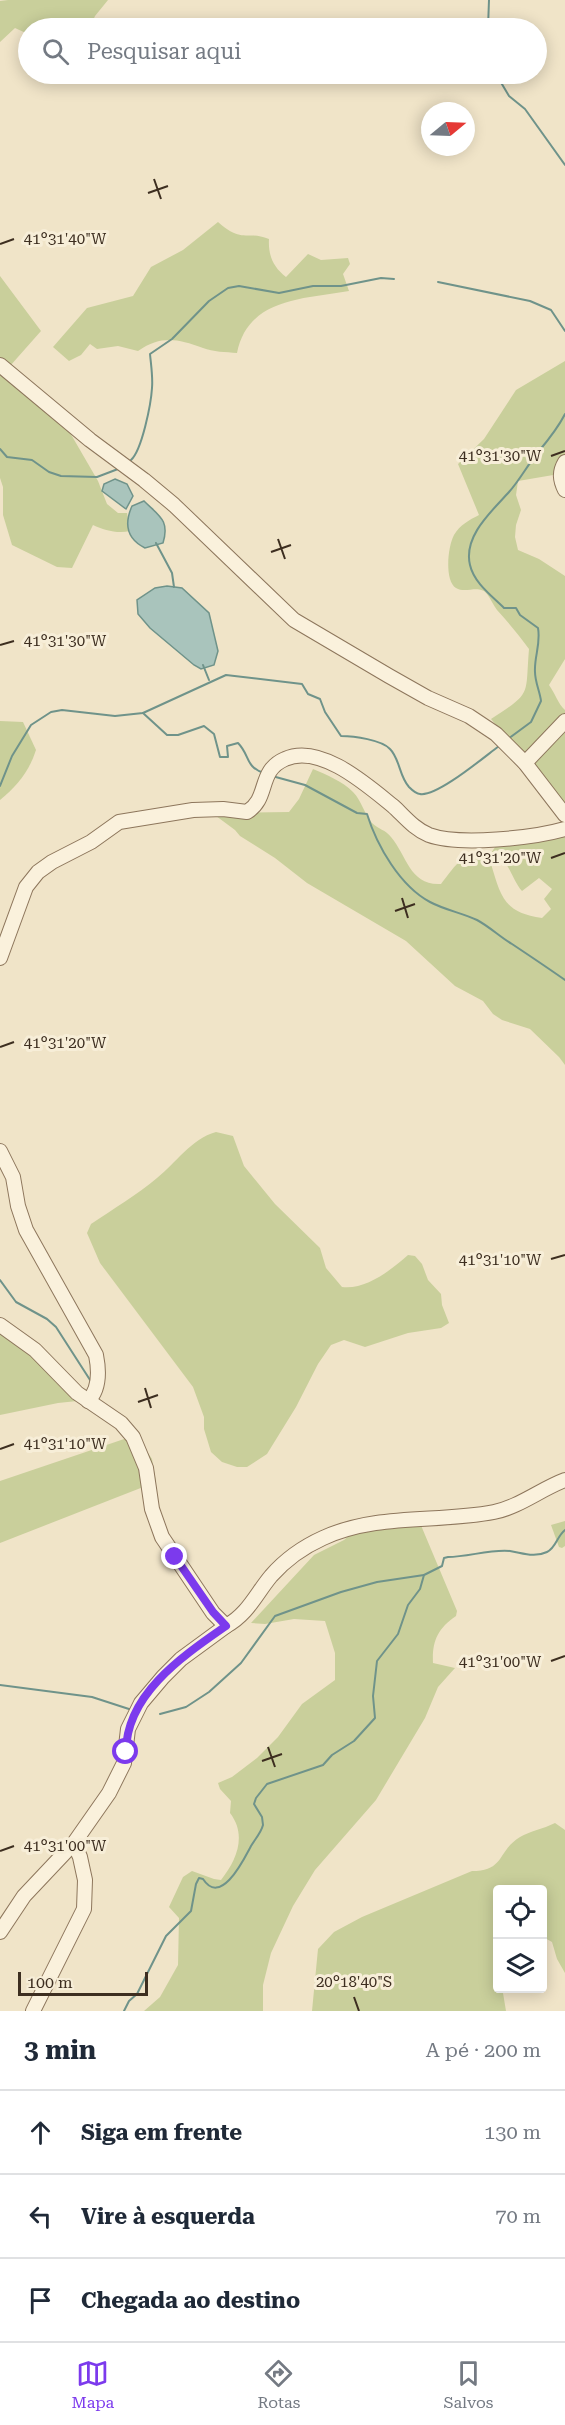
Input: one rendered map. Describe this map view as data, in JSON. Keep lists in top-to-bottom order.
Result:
{
  "scale_bar": "100 m",
  "north": "right",
  "page": {
    "search": "Pesquisar aqui",
    "scale": "100 m",
    "heading": ["3 min", "A pé · 200 m"],
    "list": [
      ["Siga em frente", "130 m"],
      ["Vire à esquerda", "70 m"],
      "Chegada ao destino"
    ],
    "nav": ["Mapa", "Rotas", "Salvos"]
  },
  "coordinates": [
    "41°31'40\"W",
    "41°31'30\"W",
    "41°31'20\"W",
    "41°31'10\"W",
    "41°31'00\"W",
    "20°18'40\"S"
  ]
}
